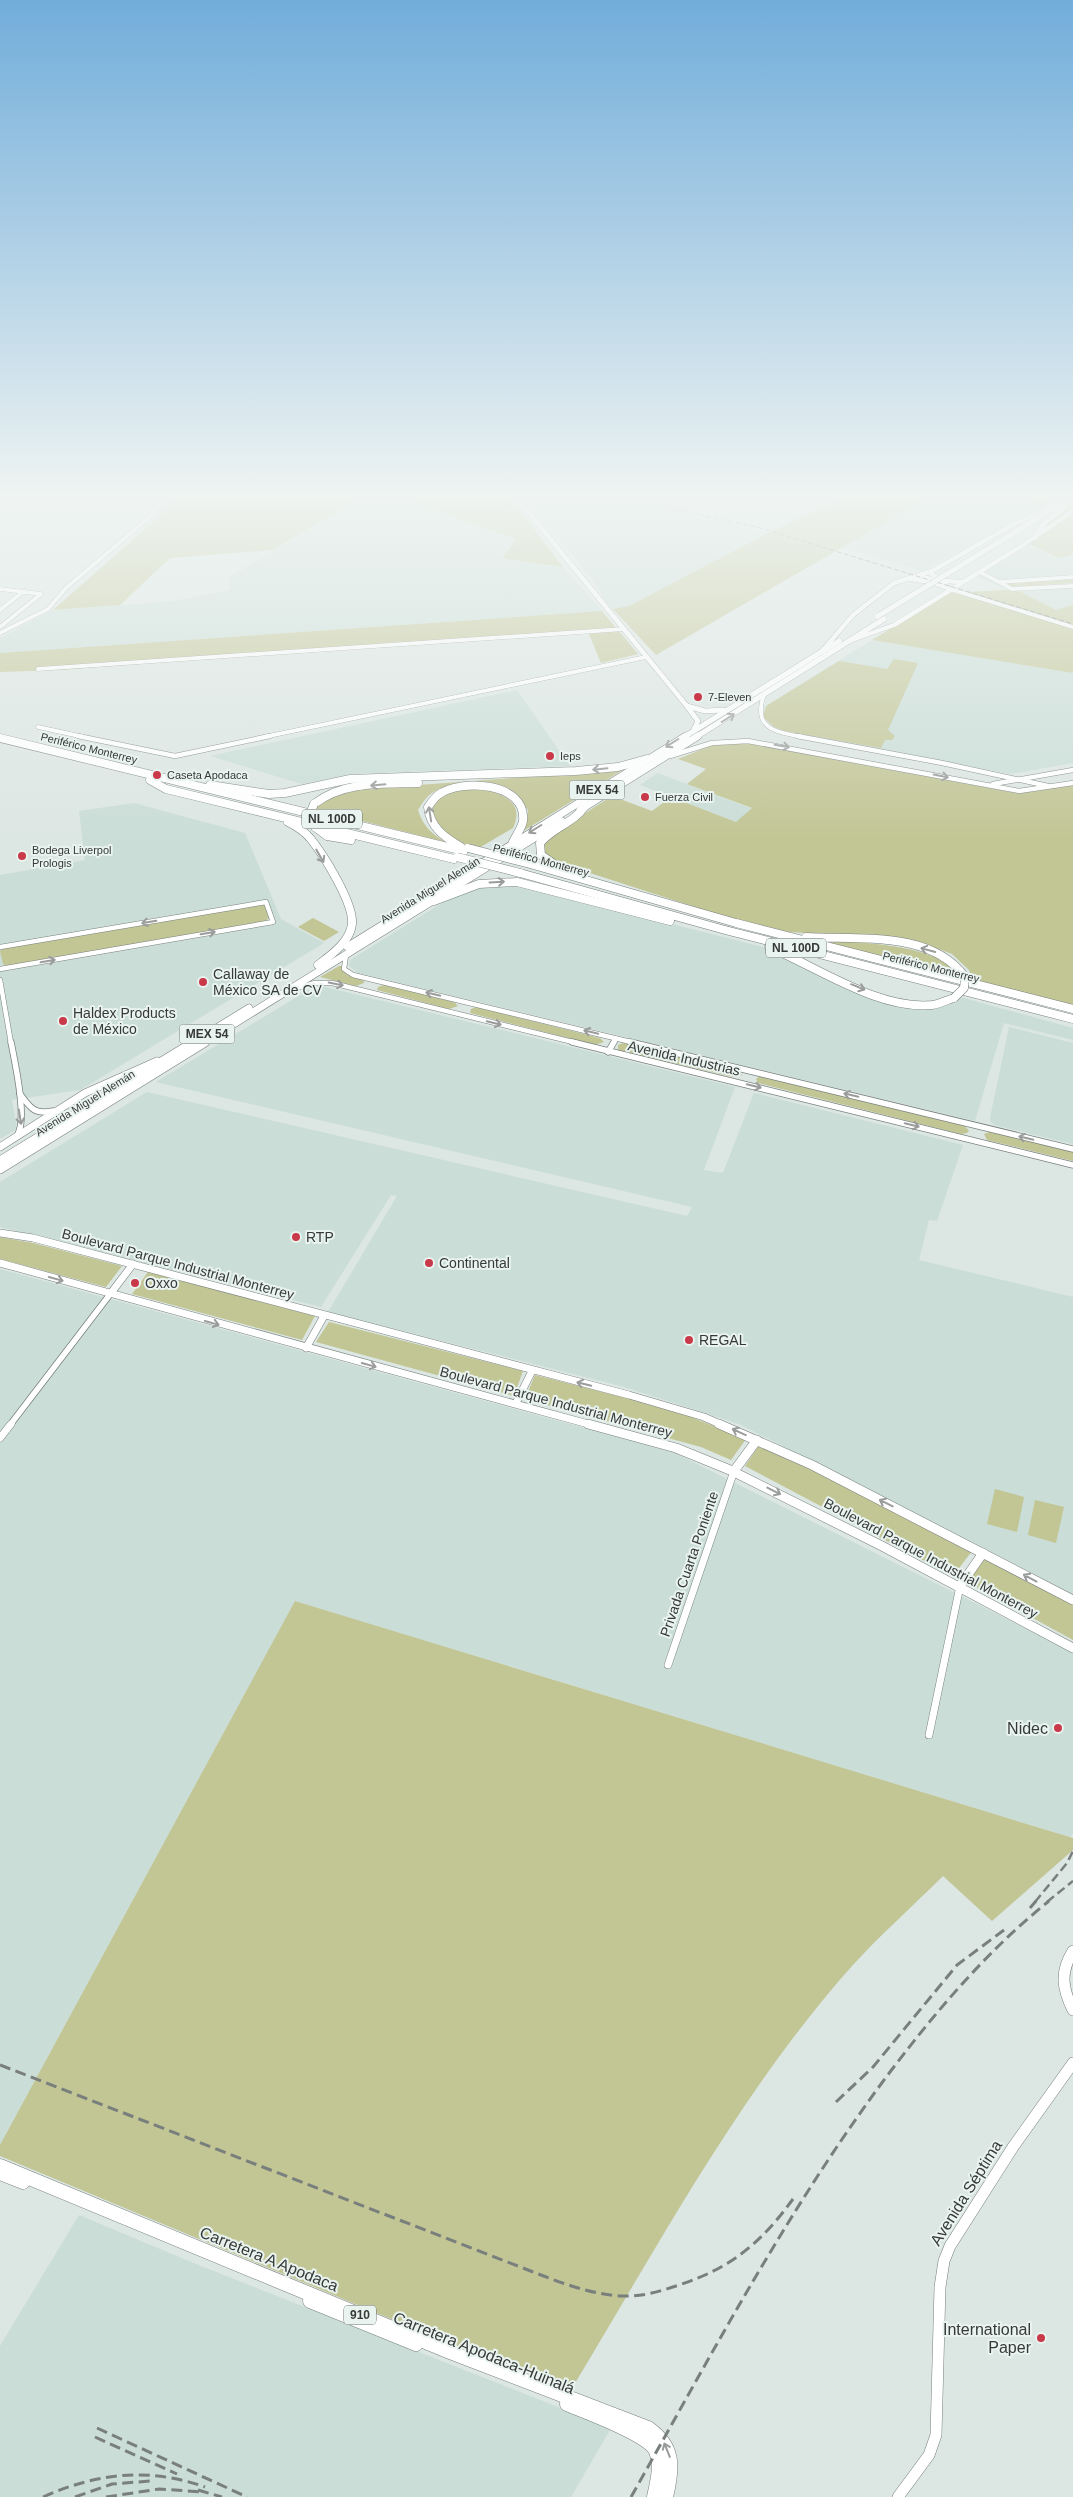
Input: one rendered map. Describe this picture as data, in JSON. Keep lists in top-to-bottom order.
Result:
{
  "streets": {
    "highway": [
      "Periférico Monterrey",
      "MEX 54",
      "NL 100D",
      "Avenida Miguel Alemán"
    ],
    "main road": ["Carretera A Apodaca", "910", "Carretera Apodaca-Huinalá"],
    "street": [
      "Avenida Industrias",
      "Boulevard Parque Industrial Monterrey",
      "Privada Cuarta Poniente",
      "Avenida Séptima"
    ]
  },
  "crossings": [
    ["Avenida Miguel Alemán", "Avenida Industrias"],
    ["Boulevard Parque Industrial Monterrey", "Privada Cuarta Poniente"]
  ],
  "one_way": ["Carretera A Apodaca"],
  "places": [
    "7-Eleven",
    "Ieps",
    "Caseta Apodaca",
    "Fuerza Civil",
    "Bodega Liverpol Prologis",
    "Callaway de México SA de CV",
    "Haldex Products de México",
    "RTP",
    "Continental",
    "Oxxo",
    "REGAL",
    "Nidec",
    "International Paper"
  ]
}
